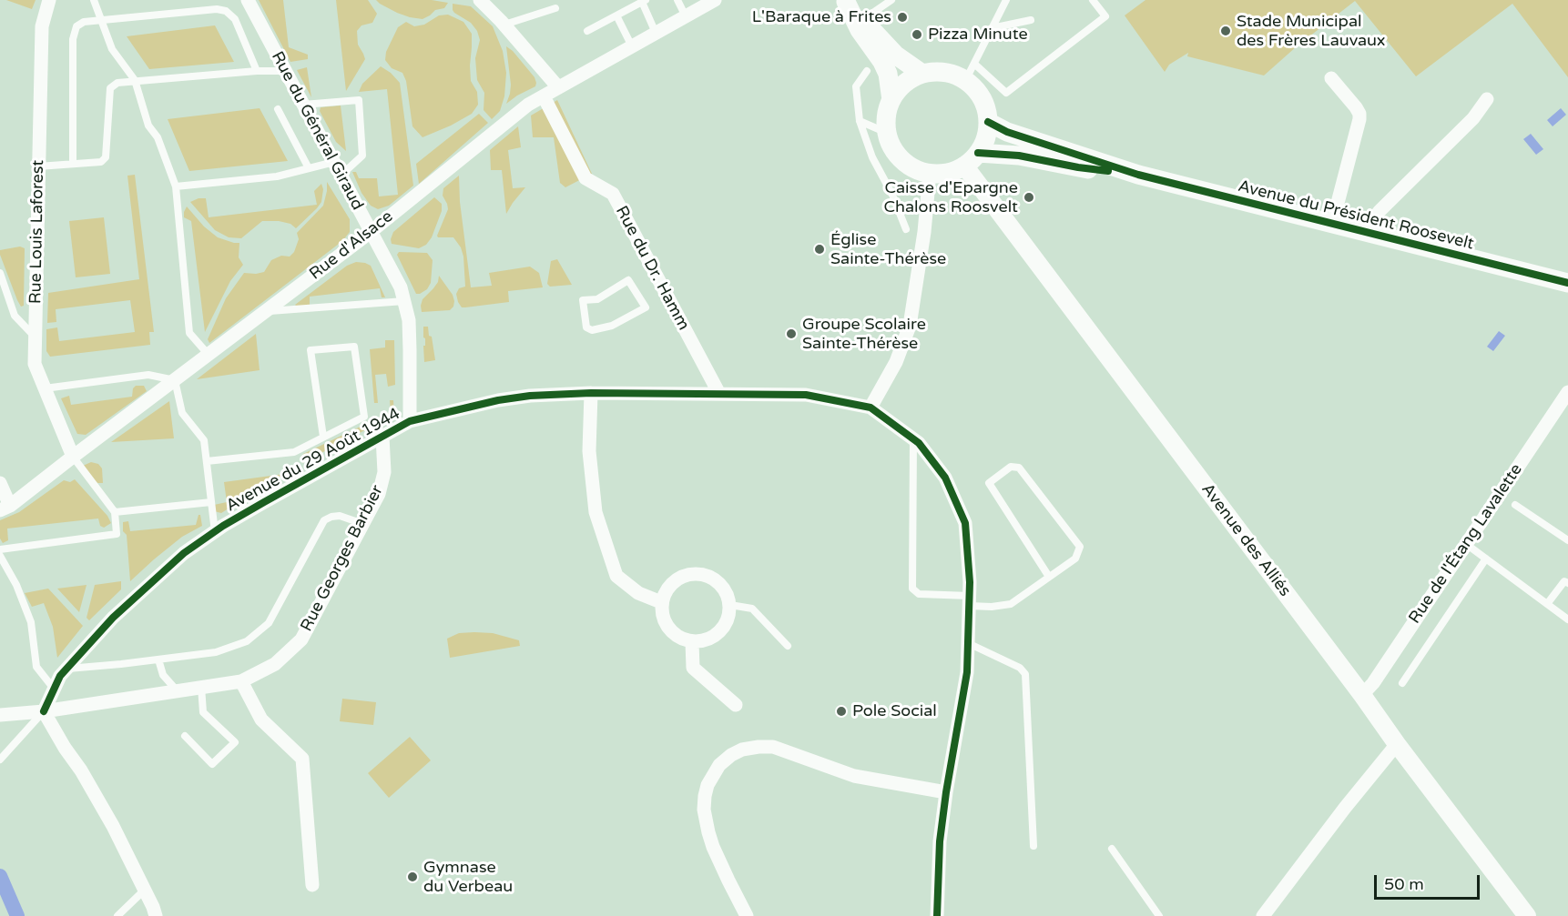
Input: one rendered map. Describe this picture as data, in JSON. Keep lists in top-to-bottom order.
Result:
{
  "streets": {
    "main road": ["Avenue du Président Roosevelt"],
    "street": [
      "Rue du Général Giraud",
      "Rue Louis Laforest",
      "Rue d'Alsace",
      "Rue du Dr. Hamm",
      "Avenue du 29 Août 1944",
      "Avenue des Alliés",
      "Rue de l'Étang Lavalette",
      "Rue Georges Barbier"
    ]
  },
  "crossings": [
    ["Rue du Général Giraud", "Rue d'Alsace"],
    ["Rue du Général Giraud", "Avenue du 29 Août 1944"],
    ["Avenue du Président Roosevelt", "Avenue des Alliés"],
    ["Rue Louis Laforest", "Rue d'Alsace"],
    ["Rue d'Alsace", "Rue du Dr. Hamm"],
    ["Rue du Dr. Hamm", "Avenue du 29 Août 1944"],
    ["Avenue du 29 Août 1944", "Rue Georges Barbier"],
    ["Avenue des Alliés", "Rue de l'Étang Lavalette"]
  ],
  "places": [
    "L'Baraque à Frites",
    "Stade Municipal des Frères Lauvaux",
    "Pizza Minute",
    "Caisse d'Epargne Chalons Roosvelt",
    "Église Sainte-Thérèse",
    "Groupe Scolaire Sainte-Thérèse",
    "Pole Social",
    "Gymnase du Verbeau"
  ],
  "scale_bar": "50 m"
}
